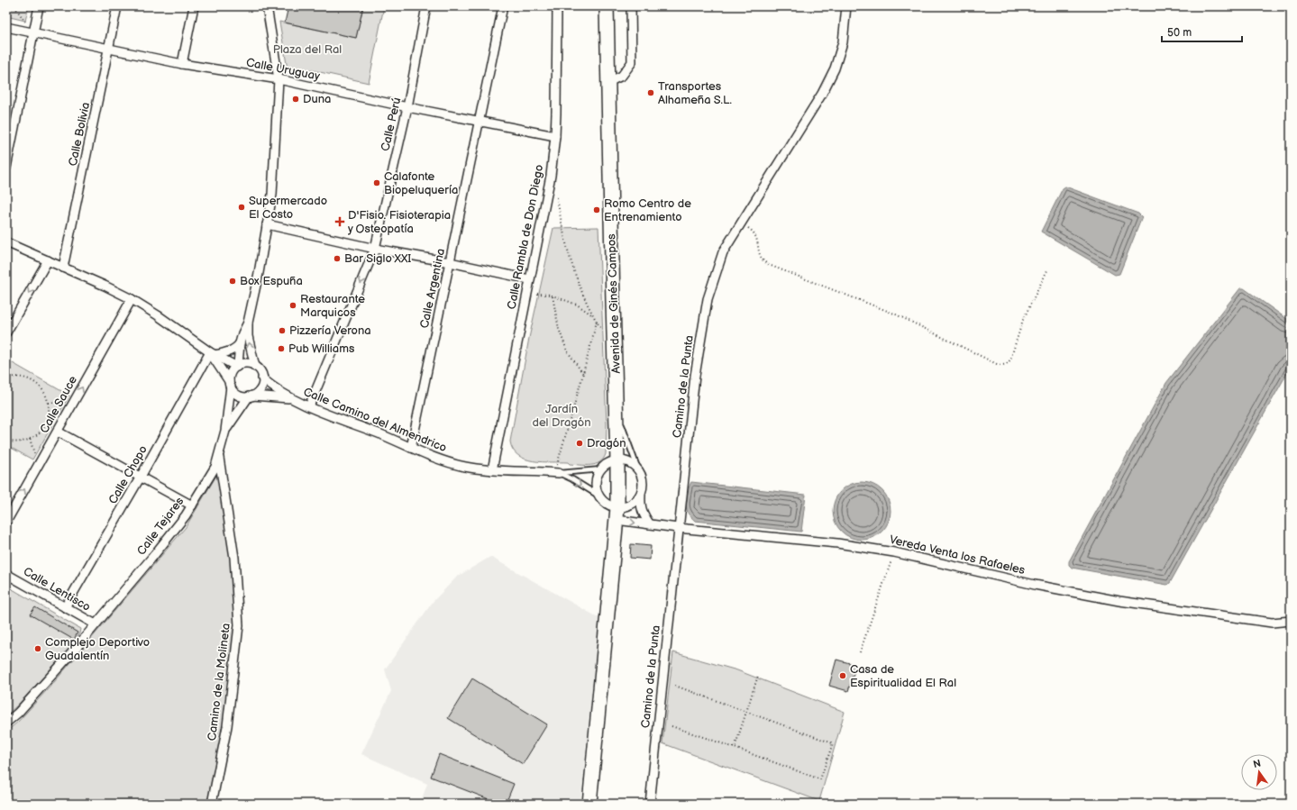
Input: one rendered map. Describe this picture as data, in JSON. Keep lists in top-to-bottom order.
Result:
{
  "streets": {
    "main road": ["Avenida de Ginés Campos"],
    "street": [
      "Calle Uruguay",
      "Calle Perú",
      "Calle Bolivia",
      "Calle Rambla de Don Diego",
      "Calle Argentina",
      "Camino de la Punta",
      "Calle Sauce",
      "Calle Camino del Almendrico",
      "Calle Chopo",
      "Calle Tejares",
      "Vereda Venta los Rafaeles",
      "Calle Lentisco",
      "Camino de la Molineta"
    ]
  },
  "crossings": [
    ["Calle Uruguay", "Calle Perú"],
    ["Calle Uruguay", "Calle Bolivia"],
    ["Calle Uruguay", "Calle Rambla de Don Diego"],
    ["Calle Uruguay", "Calle Argentina"],
    ["Calle Perú", "Calle Camino del Almendrico"],
    ["Calle Rambla de Don Diego", "Calle Camino del Almendrico"],
    ["Calle Argentina", "Calle Camino del Almendrico"],
    ["Avenida de Ginés Campos", "Vereda Venta los Rafaeles"],
    ["Camino de la Punta", "Vereda Venta los Rafaeles"],
    ["Calle Camino del Almendrico", "Calle Tejares"],
    ["Calle Chopo", "Calle Lentisco"],
    ["Calle Tejares", "Calle Lentisco"],
    ["Calle Tejares", "Camino de la Molineta"]
  ],
  "one_way": ["Calle Perú", "Calle Sauce"],
  "parks": ["Plaza del Ral", "Jardín del Dragón"],
  "places": {
    "other": [
      "Transportes Alhameña S.L.",
      "Duna",
      "Calafonte Biopeluquería",
      "Supermercado El Costo",
      "Romo Centro de Entrenamiento",
      "Bar Siglo XXI",
      "Box Espuña",
      "Restaurante Marquicos",
      "Pizzería Verona",
      "Pub Williams",
      "Dragón",
      "Complejo Deportivo Guadalentín",
      "Casa de Espiritualidad El Ral"
    ],
    "health": ["D'Fisio. Fisioterapia y Osteopatía"]
  },
  "scale_bar": "50 m",
  "north": "top"
}
